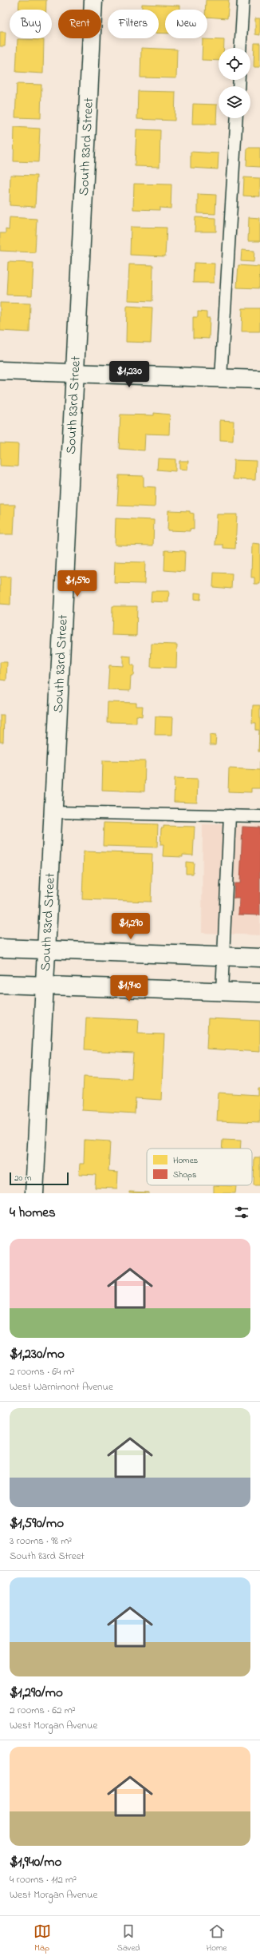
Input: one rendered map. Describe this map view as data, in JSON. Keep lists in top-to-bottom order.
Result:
{
  "streets": {
    "street": ["South 83rd Street"]
  },
  "legend": ["Homes", "Shops"],
  "scale_bar": "20 m",
  "page": {
    "chip": [
      "Buy",
      "Rent",
      "Filters",
      "New"
    ],
    "price": [
      "$1,230",
      "$1,590",
      "$1,290",
      "$1,940"
    ],
    "scale": "20 m",
    "heading": "4 homes",
    "list": [
      {
        "name": "$1,230/mo",
        "note": "2 rooms · 64 m² · West Warnimont Avenue"
      },
      {
        "name": "$1,590/mo",
        "note": "3 rooms · 98 m² · South 83rd Street"
      },
      {
        "name": "$1,290/mo",
        "note": "2 rooms · 62 m² · West Morgan Avenue"
      },
      {
        "name": "$1,940/mo",
        "note": "4 rooms · 112 m² · West Morgan Avenue"
      }
    ],
    "tabs": ["Map", "Saved", "Home"]
  }
}
